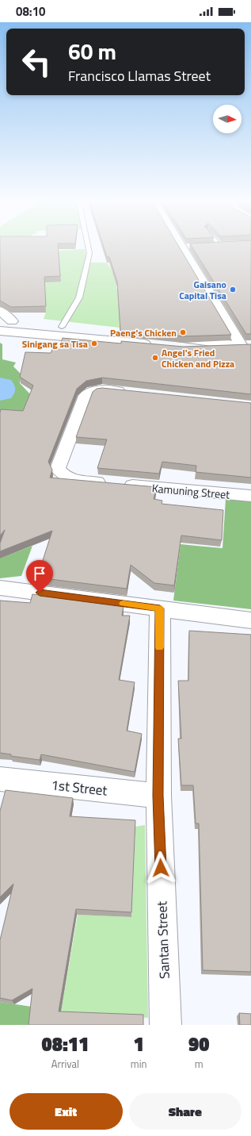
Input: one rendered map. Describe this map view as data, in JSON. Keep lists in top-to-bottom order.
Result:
{
  "streets": {
    "street": ["Kamuning Street", "1st Street", "Santan Street"]
  },
  "crossings": [
    ["1st Street", "Santan Street"]
  ],
  "places": [
    "Gaisano Capital Tisa",
    "Paeng's Chicken",
    "Sinigang sa Tisa",
    "Angel's Fried Chicken and Pizza"
  ],
  "north": "right",
  "page": {
    "status": "08:10",
    "turn": ["60 m", "Francisco Llamas Street"],
    "eta": [
      "08:11",
      "Arrival",
      "1",
      "min",
      "90",
      "m"
    ],
    "buttons": ["Exit", "Share"]
  }
}
